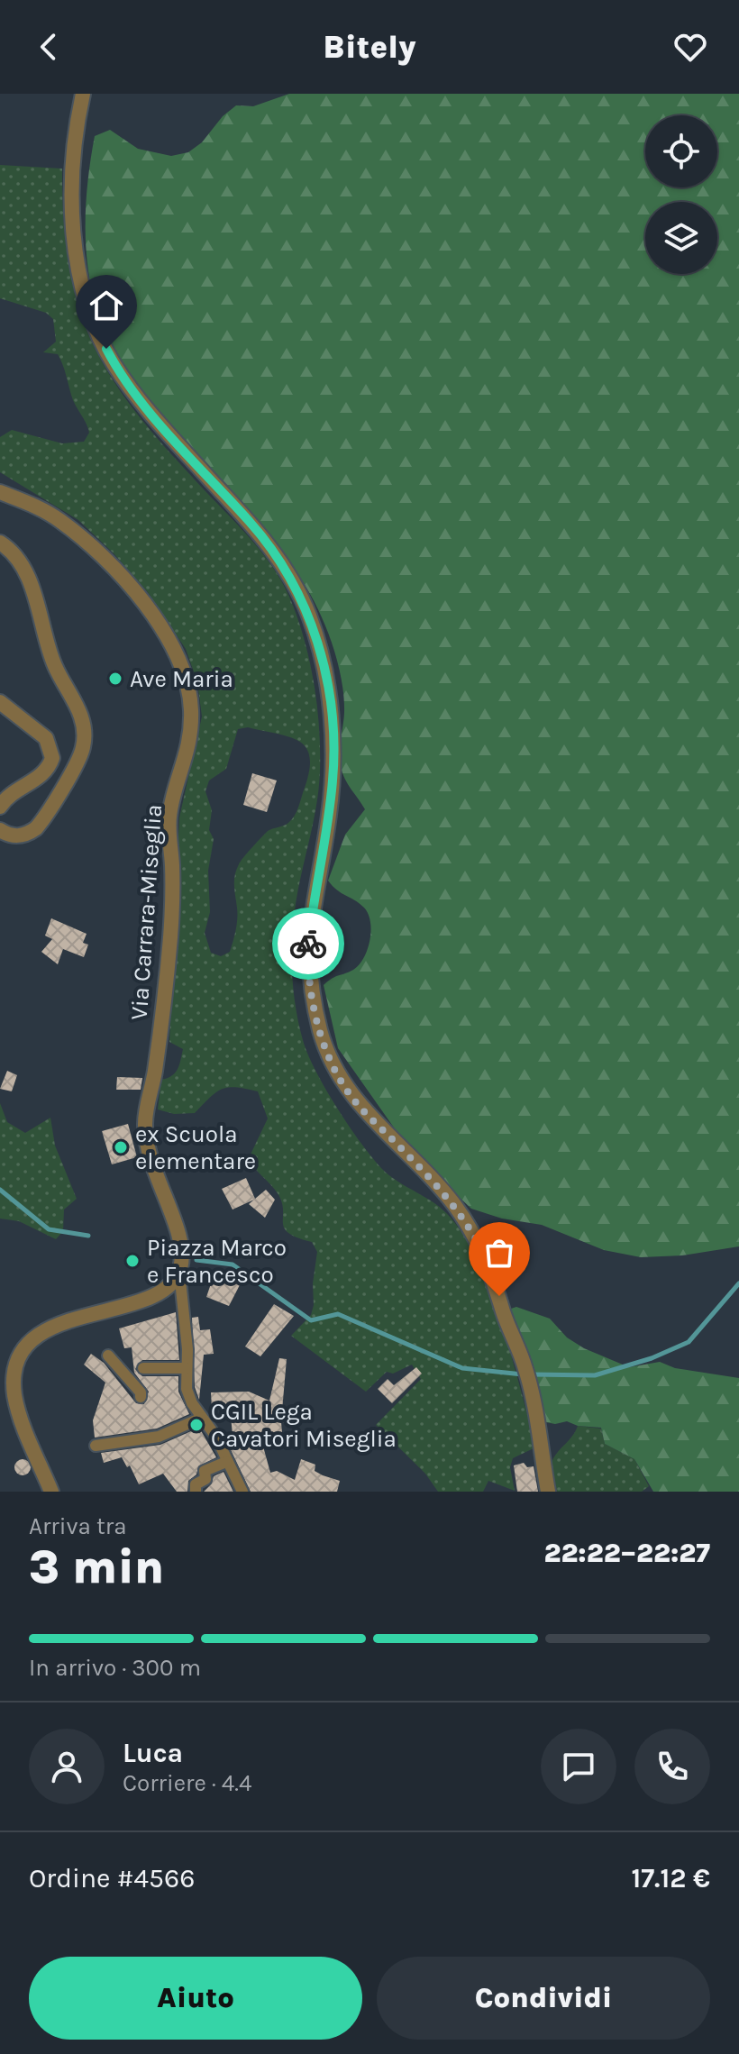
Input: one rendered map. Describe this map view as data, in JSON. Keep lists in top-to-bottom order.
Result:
{
  "streets": {
    "street": ["Via Carrara-Miseglia"]
  },
  "places": [
    "Ave Maria",
    "ex Scuola elementare",
    "Piazza Marco e Francesco",
    "CGIL Lega Cavatori Miseglia"
  ],
  "page": {
    "header": "Bitely",
    "heading": ["3 min", "Arriva tra", "22:22–22:27"],
    "panel": [
      "Luca",
      "Corriere · 4.4",
      "Ordine #4566",
      "17.12 €"
    ],
    "bar": "In arrivo · 300 m",
    "buttons": ["Aiuto", "Condividi"]
  }
}
